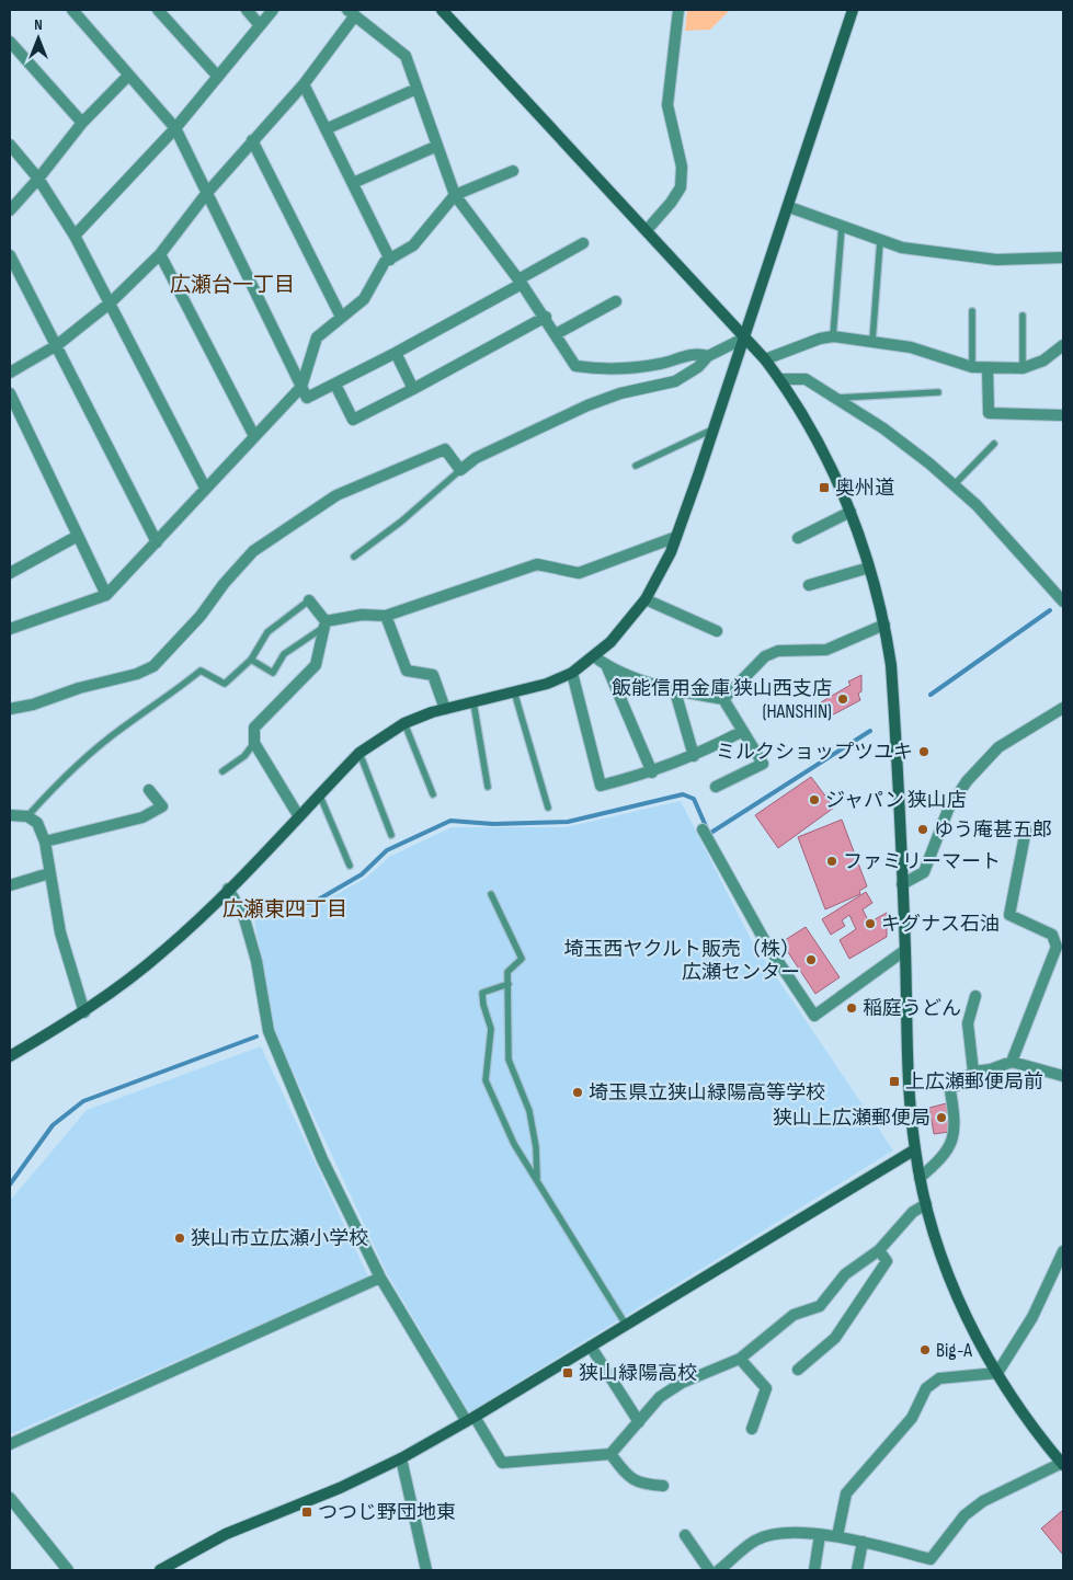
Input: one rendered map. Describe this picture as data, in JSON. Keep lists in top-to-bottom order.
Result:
{
  "districts": ["広瀬台一丁目", "広瀬東四丁目"],
  "places": {
    "transit": [
      "奥州道",
      "上広瀬郵便局前",
      "狭山緑陽高校",
      "つつじ野団地東"
    ],
    "other": [
      "飯能信用金庫 狭山西支店 (HANSHIN)",
      "ミルクショップツユキ",
      "ジャパン 狭山店",
      "ゆう庵甚五郎",
      "ファミリーマート",
      "キグナス石油",
      "埼玉西ヤクルト販売（株） 広瀬センター",
      "稲庭うどん",
      "埼玉県立狭山緑陽高等学校",
      "狭山上広瀬郵便局",
      "狭山市立広瀬小学校",
      "Big-A"
    ]
  },
  "north": "top"
}
